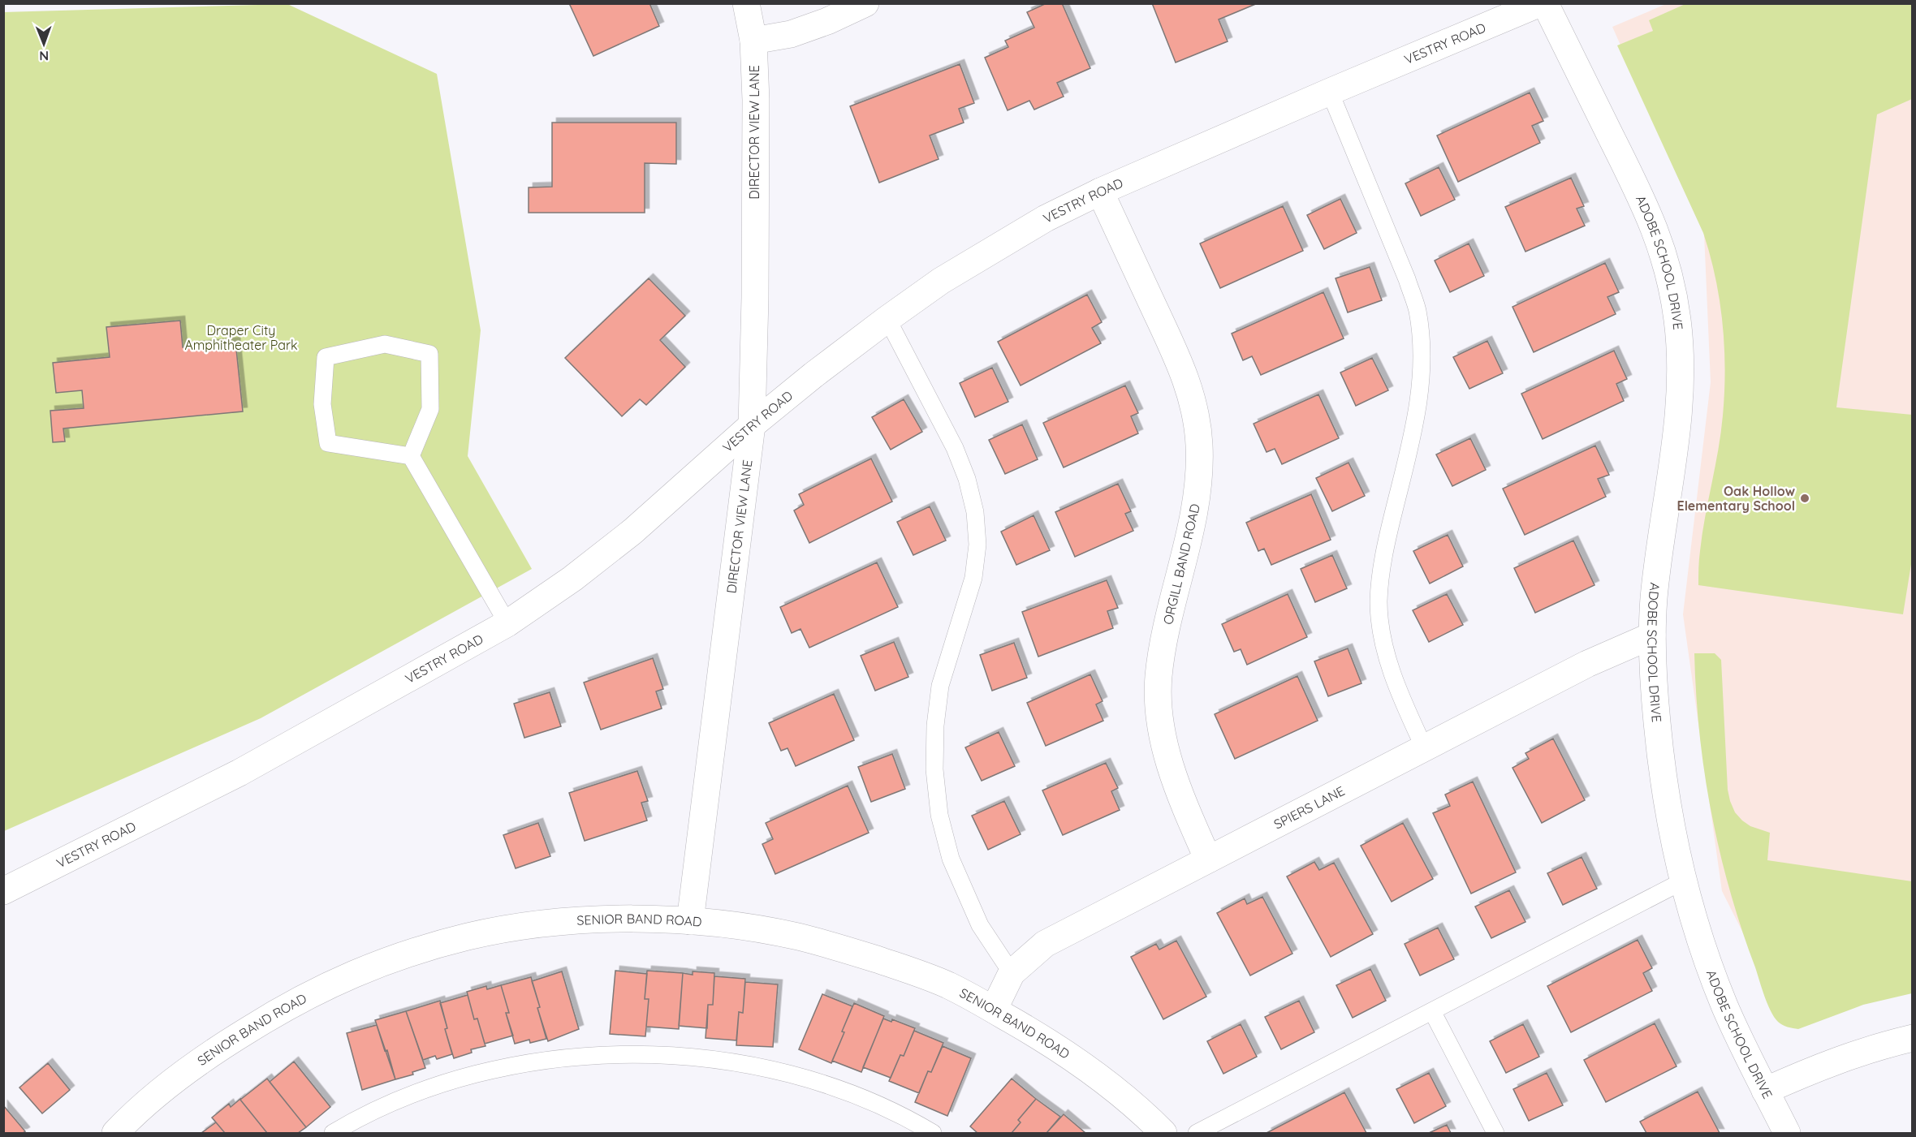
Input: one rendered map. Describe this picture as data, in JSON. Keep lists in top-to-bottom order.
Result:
{
  "streets": {
    "street": [
      "VESTRY ROAD",
      "DIRECTOR VIEW LANE",
      "ADOBE SCHOOL DRIVE",
      "ORGILL BAND ROAD",
      "SPIERS LANE",
      "SENIOR BAND ROAD"
    ]
  },
  "crossings": [
    ["VESTRY ROAD", "DIRECTOR VIEW LANE"],
    ["VESTRY ROAD", "ORGILL BAND ROAD"],
    ["DIRECTOR VIEW LANE", "SENIOR BAND ROAD"],
    ["ADOBE SCHOOL DRIVE", "SPIERS LANE"],
    ["ORGILL BAND ROAD", "SPIERS LANE"],
    ["SPIERS LANE", "SENIOR BAND ROAD"]
  ],
  "parks": ["Draper City Amphitheater Park"],
  "places": ["Oak Hollow Elementary School"],
  "north": "bottom"
}
